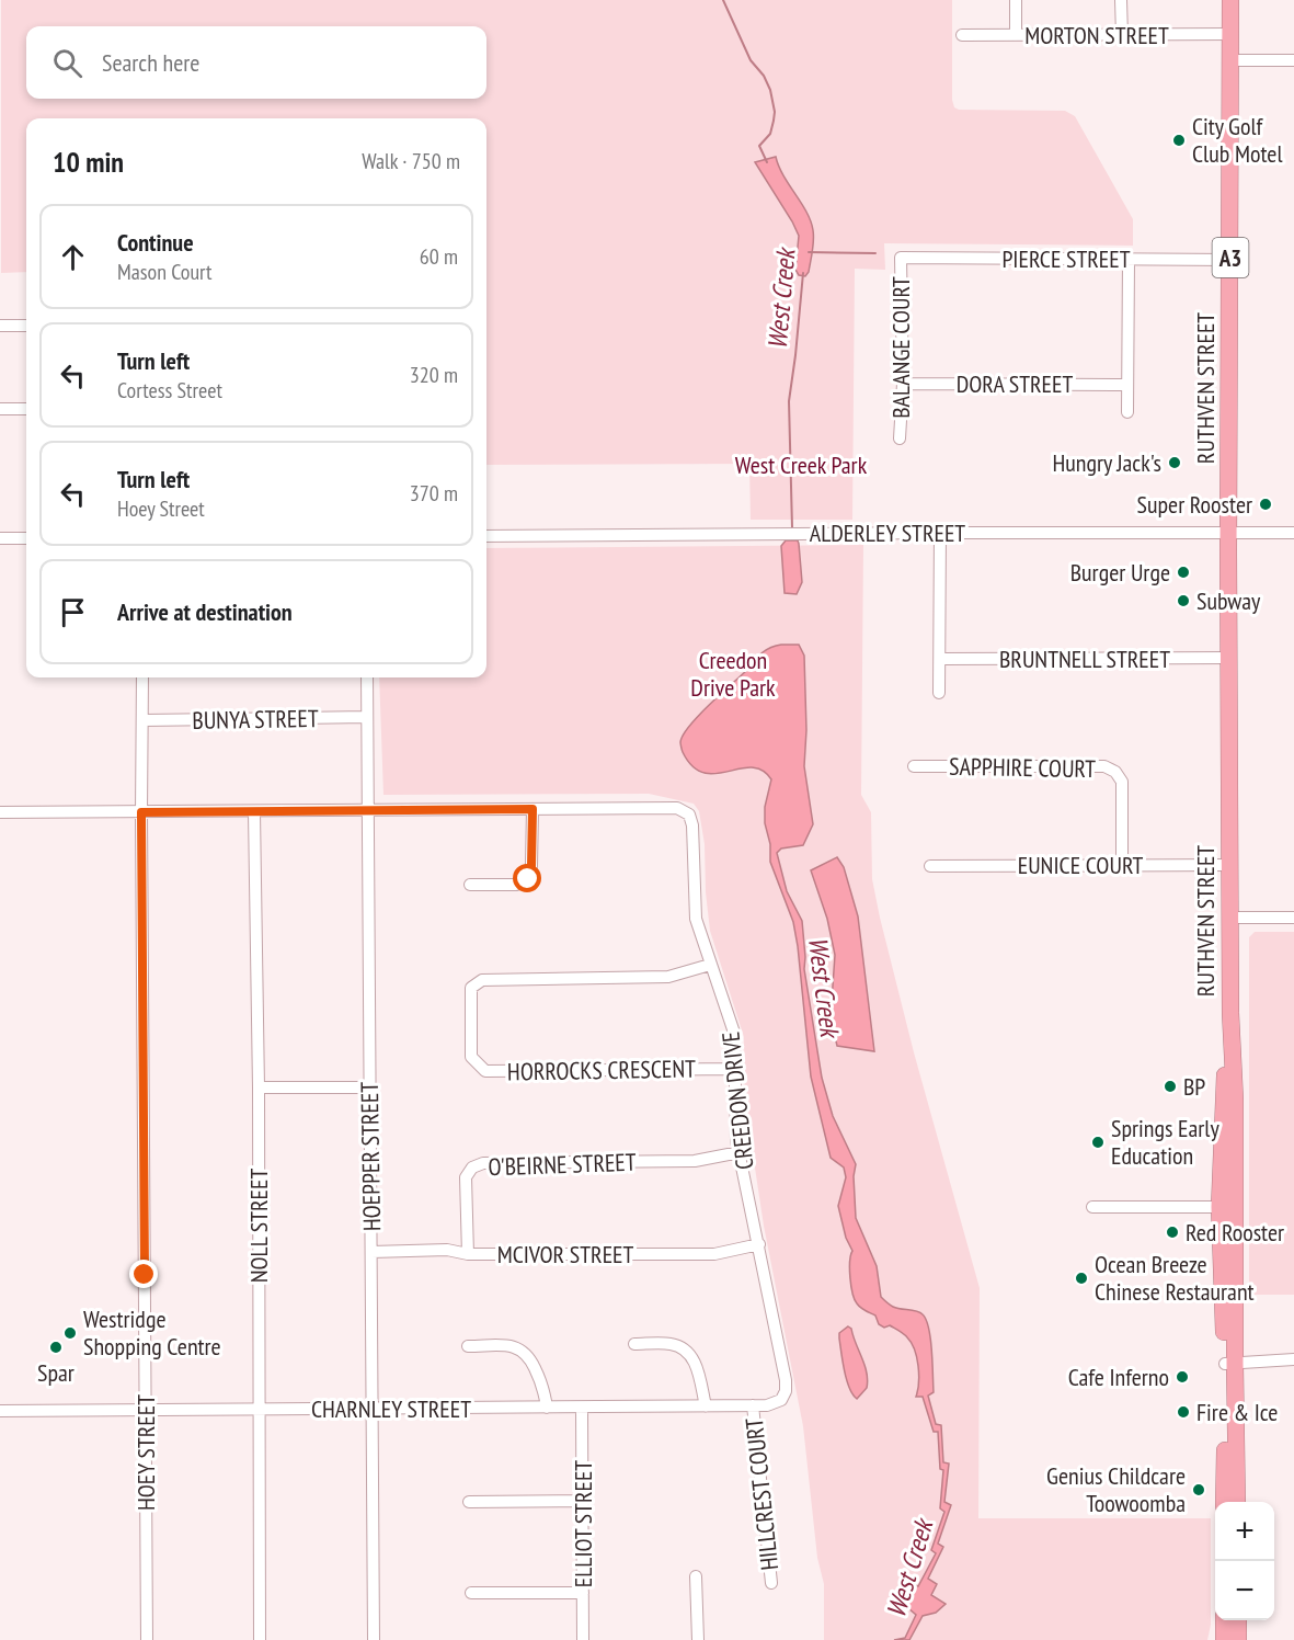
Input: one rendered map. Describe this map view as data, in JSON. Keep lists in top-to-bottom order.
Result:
{
  "streets": {
    "highway": ["A3", "RUTHVEN STREET"],
    "street": [
      "MORTON STREET",
      "PIERCE STREET",
      "BALANGE COURT",
      "DORA STREET",
      "ALDERLEY STREET",
      "BRUNTNELL STREET",
      "BUNYA STREET",
      "SAPPHIRE COURT",
      "EUNICE COURT",
      "HORROCKS CRESCENT",
      "CREEDON DRIVE",
      "HOEPPER STREET",
      "O'BEIRNE STREET",
      "NOLL STREET",
      "MCIVOR STREET",
      "CHARNLEY STREET",
      "HOEY STREET",
      "HILLCREST COURT",
      "ELLIOT STREET"
    ]
  },
  "crossings": [
    ["MORTON STREET", "RUTHVEN STREET"],
    ["PIERCE STREET", "BALANGE COURT"],
    ["PIERCE STREET", "RUTHVEN STREET"],
    ["BALANGE COURT", "DORA STREET"],
    ["RUTHVEN STREET", "ALDERLEY STREET"],
    ["RUTHVEN STREET", "BRUNTNELL STREET"],
    ["RUTHVEN STREET", "EUNICE COURT"],
    ["BUNYA STREET", "HOEPPER STREET"],
    ["BUNYA STREET", "HOEY STREET"],
    ["SAPPHIRE COURT", "EUNICE COURT"],
    ["HORROCKS CRESCENT", "CREEDON DRIVE"],
    ["CREEDON DRIVE", "O'BEIRNE STREET"],
    ["CREEDON DRIVE", "MCIVOR STREET"],
    ["CREEDON DRIVE", "CHARNLEY STREET"],
    ["HOEPPER STREET", "MCIVOR STREET"],
    ["HOEPPER STREET", "CHARNLEY STREET"],
    ["O'BEIRNE STREET", "MCIVOR STREET"],
    ["NOLL STREET", "CHARNLEY STREET"],
    ["CHARNLEY STREET", "HOEY STREET"],
    ["CHARNLEY STREET", "HILLCREST COURT"],
    ["CHARNLEY STREET", "ELLIOT STREET"]
  ],
  "water": ["West Creek"],
  "parks": ["West Creek Park", "Creedon Drive Park"],
  "places": [
    "City Golf Club Motel",
    "Hungry Jack's",
    "Super Rooster",
    "Burger Urge",
    "Subway",
    "BP",
    "Springs Early Education",
    "Red Rooster",
    "Ocean Breeze Chinese Restaurant",
    "Westridge Shopping Centre",
    "Spar",
    "Cafe Inferno",
    "Fire & Ice",
    "Genius Childcare Toowoomba"
  ],
  "page": {
    "search": "Search here",
    "heading": ["10 min", "Walk · 750 m"],
    "list": [
      ["Continue", "Mason Court", "60 m"],
      ["Turn left", "Cortess Street", "320 m"],
      ["Turn left", "Hoey Street", "370 m"],
      "Arrive at destination"
    ],
    "map_buttons": ["+", "−"]
  }
}
